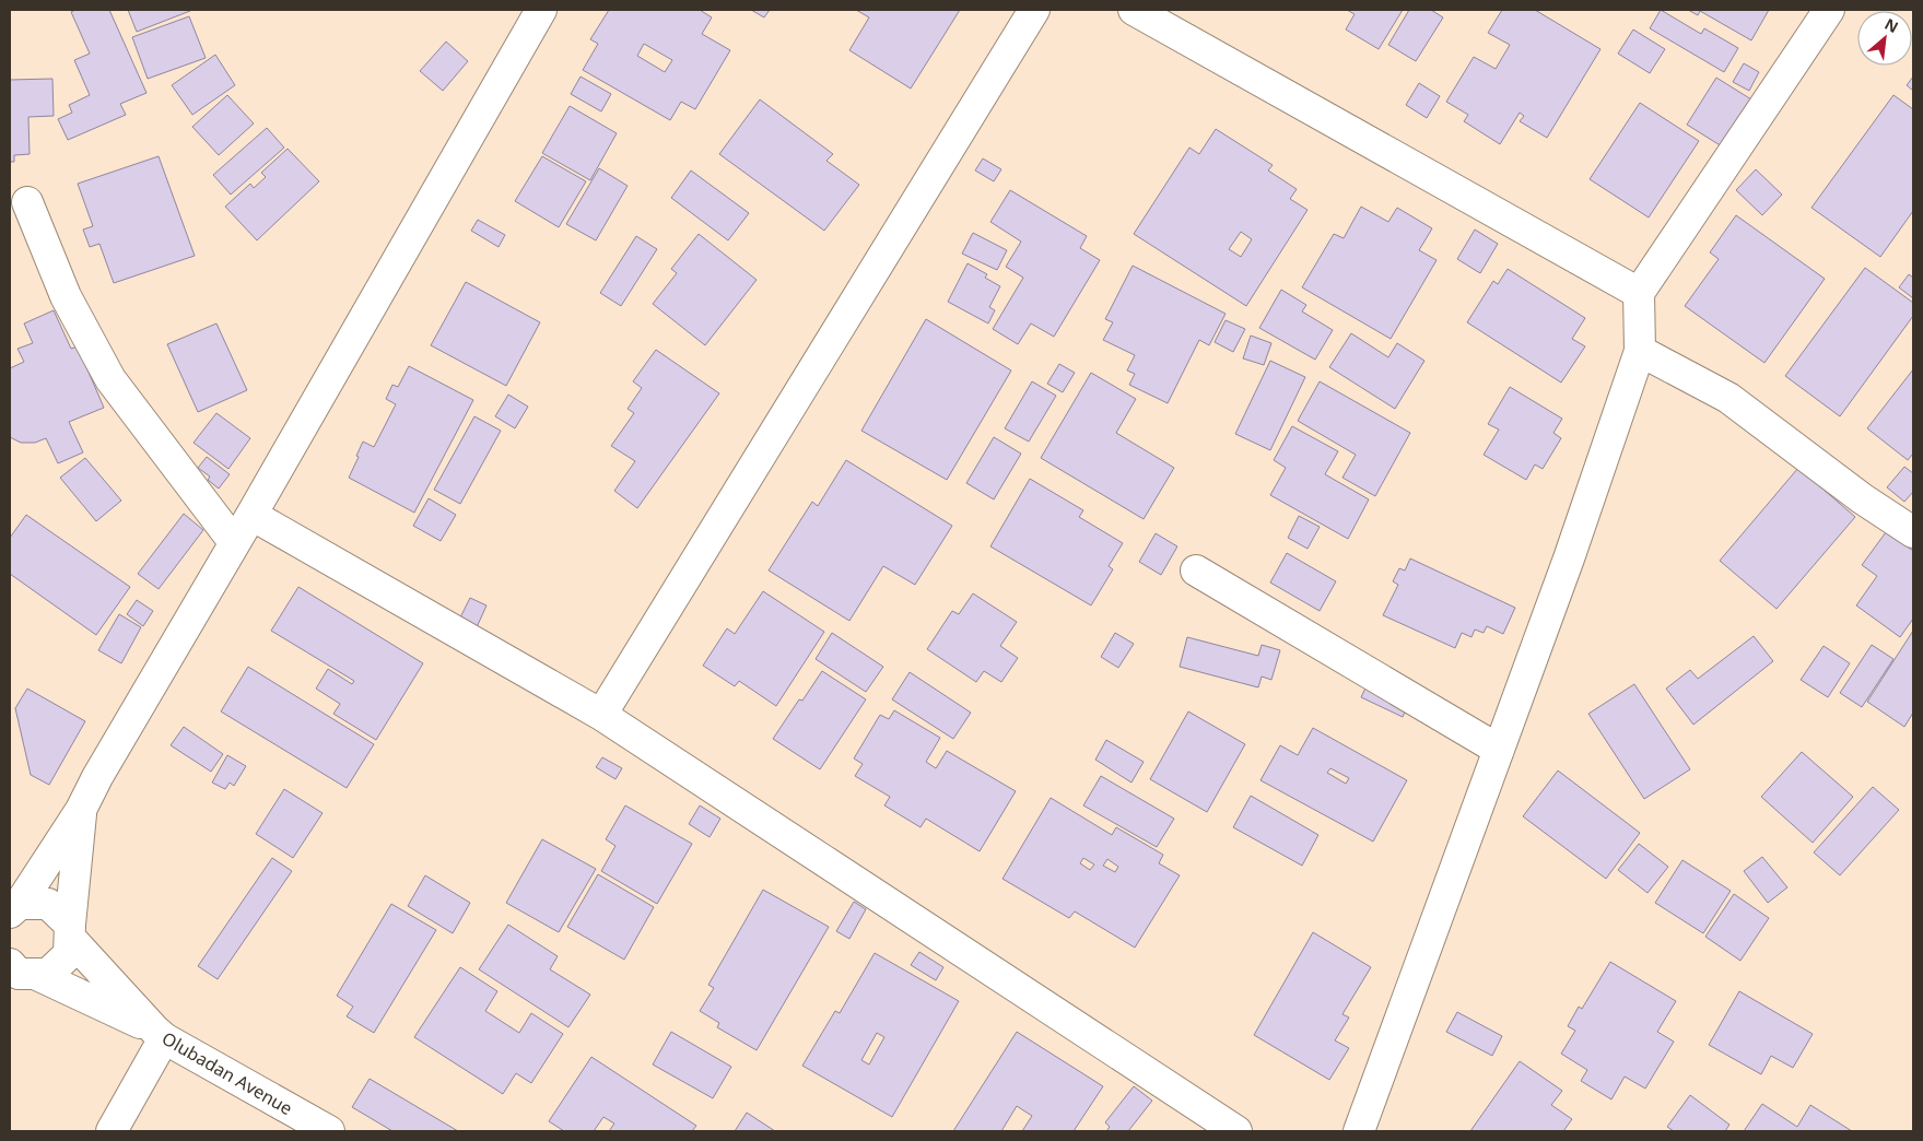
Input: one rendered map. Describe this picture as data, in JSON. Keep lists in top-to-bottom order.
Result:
{
  "streets": {
    "street": ["Olubadan Avenue"]
  },
  "north": "top right"
}
